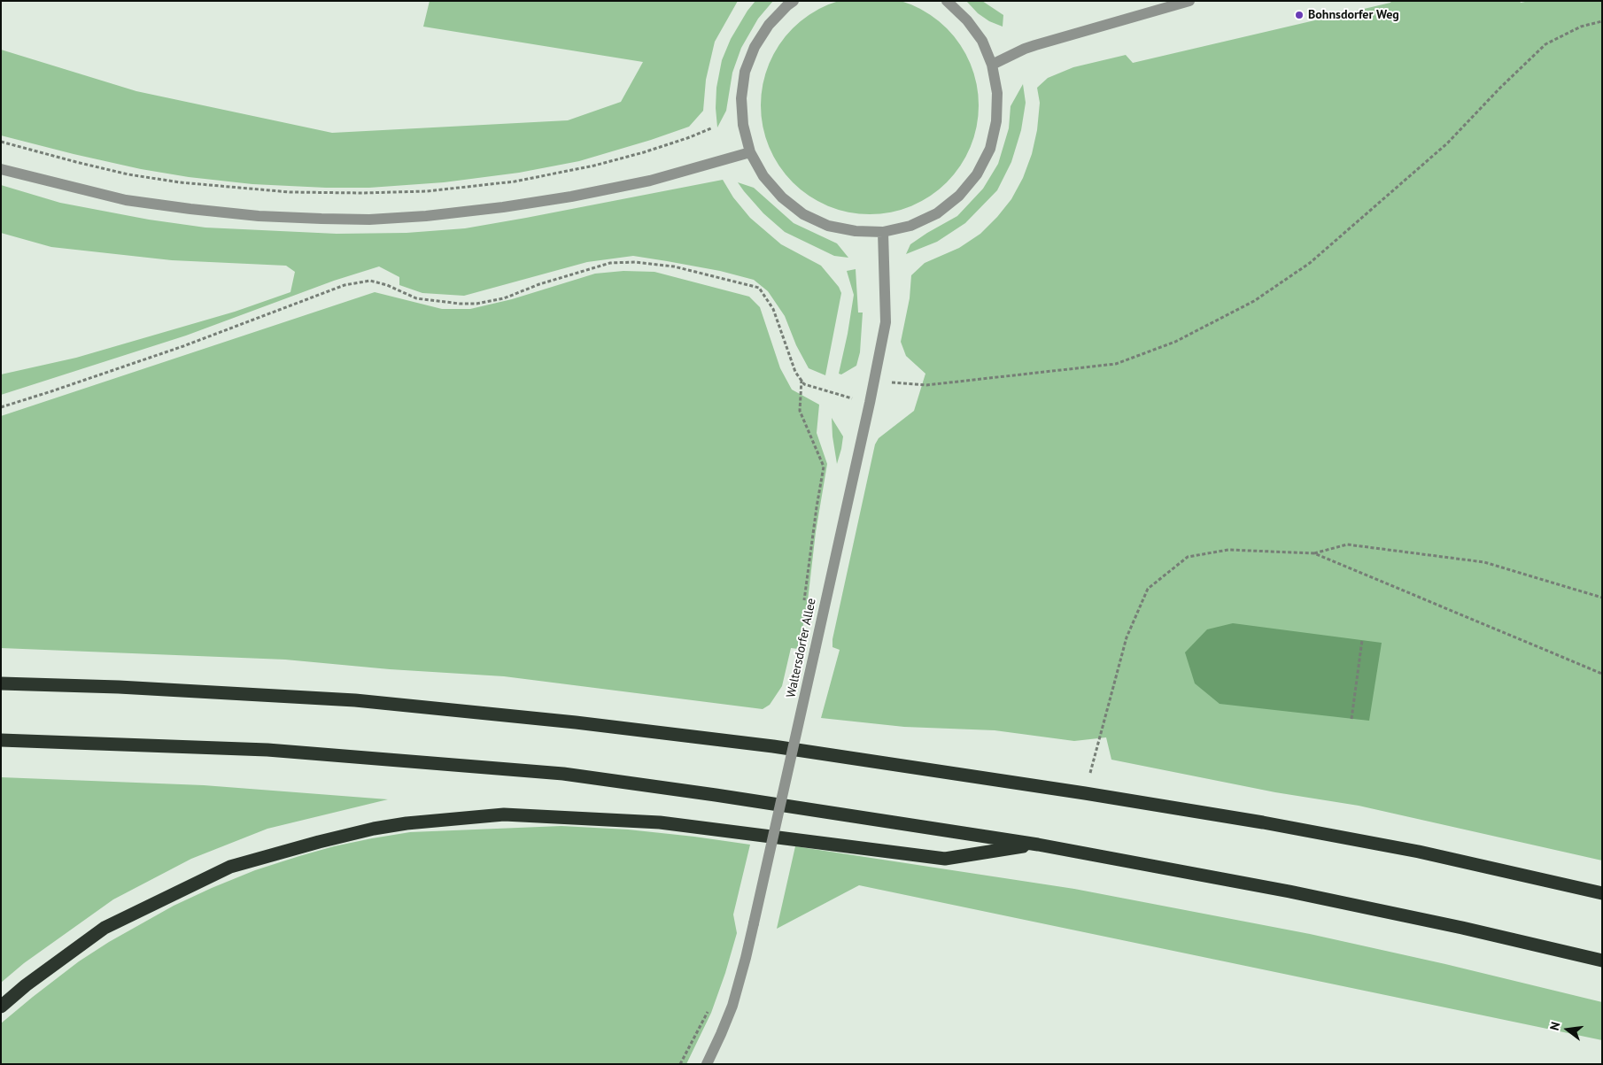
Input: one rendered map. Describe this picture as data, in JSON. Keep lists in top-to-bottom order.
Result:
{
  "streets": {
    "street": ["Waltersdorfer Allee"]
  },
  "places": ["Bohnsdorfer Weg"],
  "north": "left"
}
